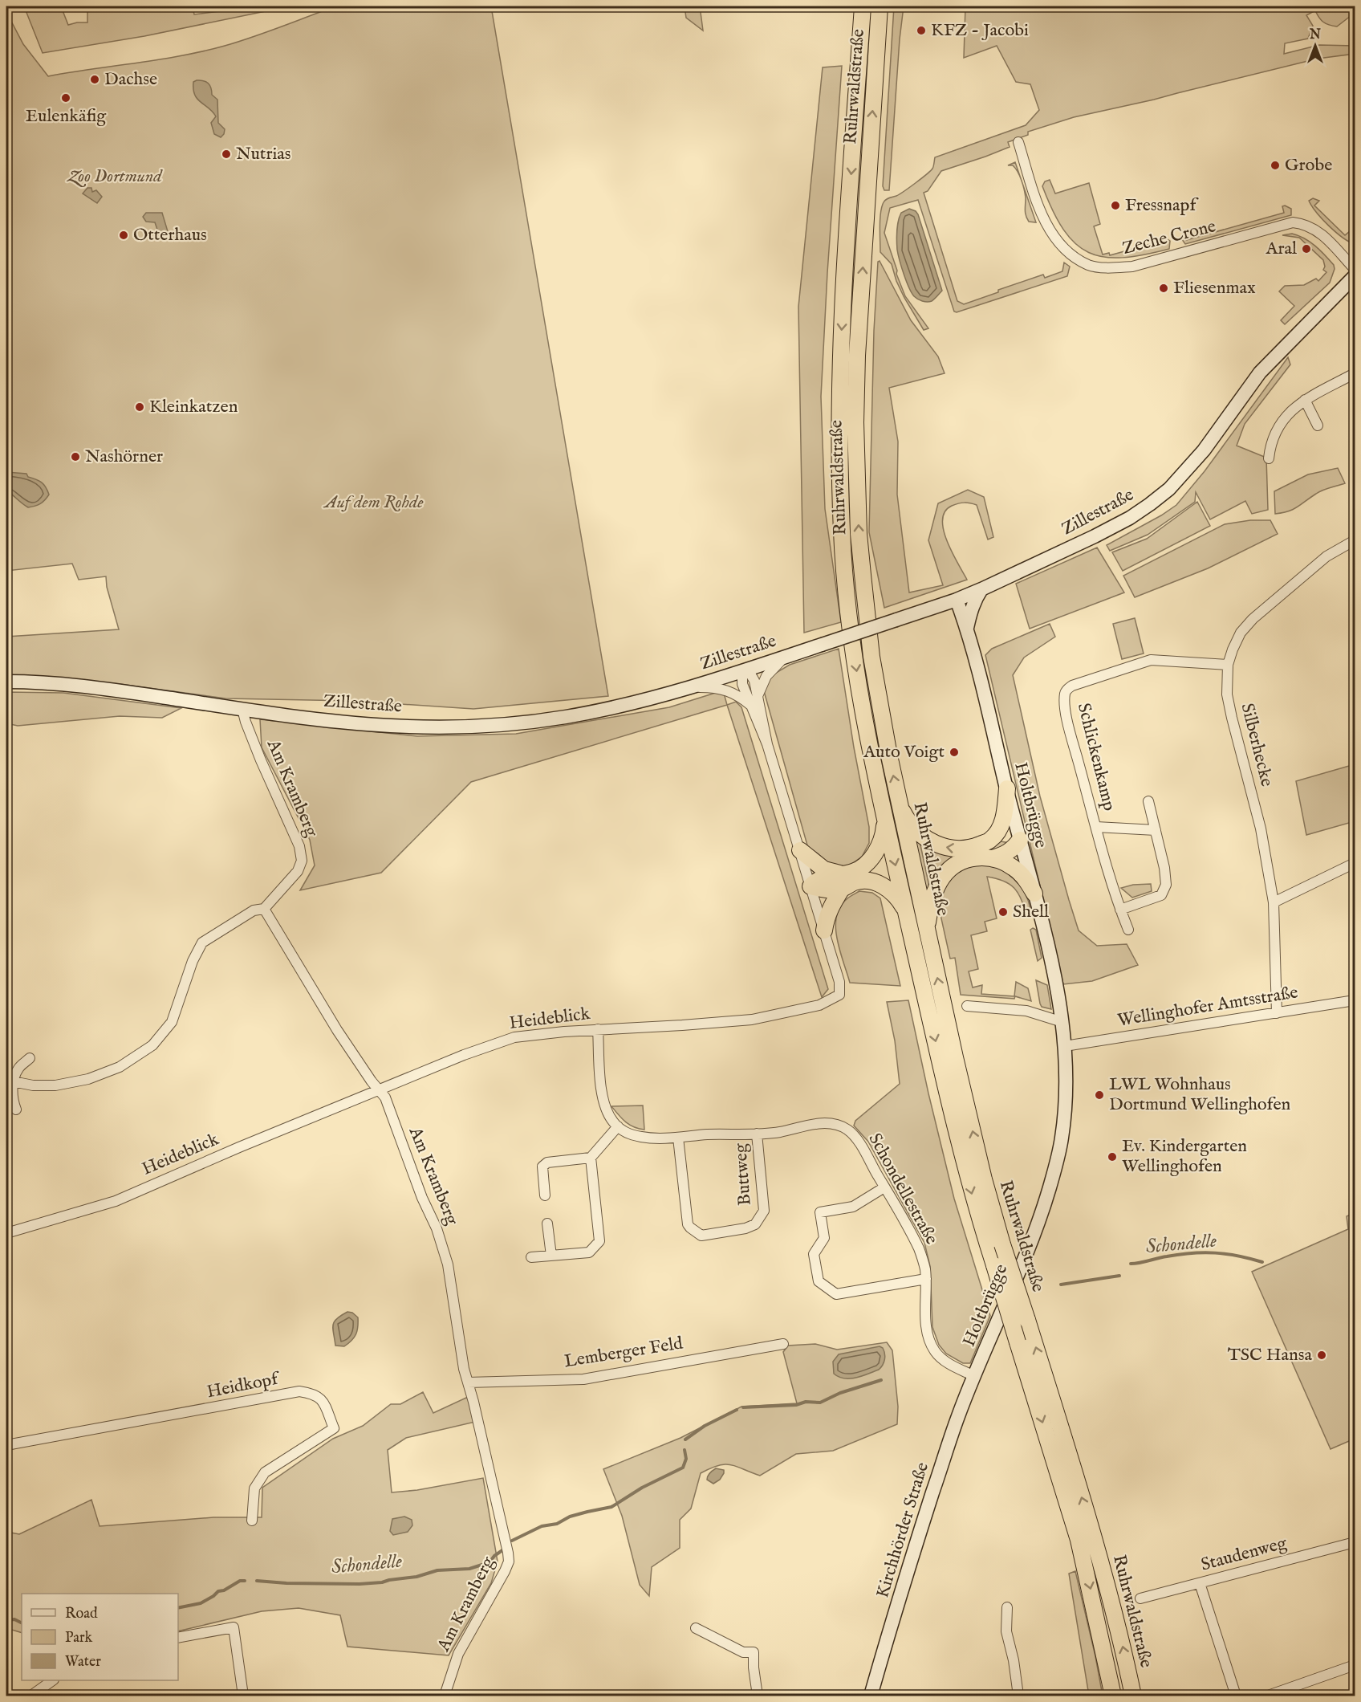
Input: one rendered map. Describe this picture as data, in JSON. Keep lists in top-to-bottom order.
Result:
{
  "streets": {
    "highway": ["Ruhrwaldstraße"],
    "main road": ["Zillestraße", "Holtbrügge", "Kirchhörder Straße"],
    "street": [
      "Zeche Crone",
      "Silberhecke",
      "Schlickenkamp",
      "Am Kramberg",
      "Wellinghofer Amtsstraße",
      "Heideblick",
      "Buttweg",
      "Schondellestraße",
      "Lemberger Feld",
      "Heidkopf",
      "Staudenweg"
    ]
  },
  "crossings": [
    ["Zillestraße", "Am Kramberg"],
    ["Zillestraße", "Holtbrügge"],
    ["Zillestraße", "Heideblick"],
    ["Silberhecke", "Schlickenkamp"],
    ["Silberhecke", "Wellinghofer Amtsstraße"],
    ["Am Kramberg", "Heideblick"],
    ["Am Kramberg", "Lemberger Feld"],
    ["Holtbrügge", "Wellinghofer Amtsstraße"],
    ["Holtbrügge", "Schondellestraße"],
    ["Holtbrügge", "Kirchhörder Straße"],
    ["Buttweg", "Schondellestraße"],
    ["Schondellestraße", "Kirchhörder Straße"]
  ],
  "water": ["Schondelle"],
  "parks": ["Zoo Dortmund", "Auf dem Rohde"],
  "places": [
    "KFZ - Jacobi",
    "Dachse",
    "Eulenkäfig",
    "Nutrias",
    "Grobe",
    "Fressnapf",
    "Otterhaus",
    "Aral",
    "Fliesenmax",
    "Kleinkatzen",
    "Nashörner",
    "Auto Voigt",
    "Shell",
    "LWL Wohnhaus Dortmund Wellinghofen",
    "Ev. Kindergarten Wellinghofen",
    "TSC Hansa"
  ],
  "legend": ["Road", "Park", "Water"],
  "north": "top"
}
